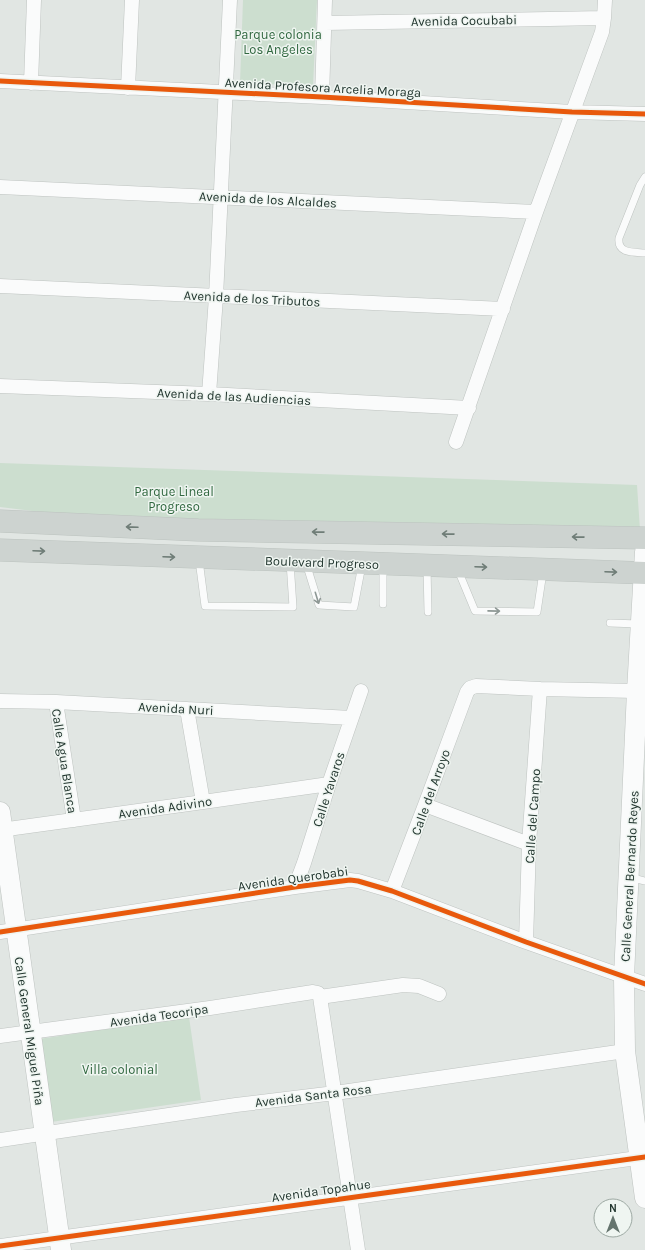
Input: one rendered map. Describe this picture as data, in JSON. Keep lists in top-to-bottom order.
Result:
{
  "streets": {
    "main road": ["Boulevard Progreso"],
    "street": [
      "Avenida Cocubabi",
      "Avenida Profesora Arcelia Moraga",
      "Avenida de los Alcaldes",
      "Avenida de los Tributos",
      "Avenida de las Audiencias",
      "Avenida Nuri",
      "Calle Agua Blanca",
      "Calle Yavaros",
      "Calle del Arroyo",
      "Avenida Adivino",
      "Calle del Campo",
      "Calle General Bernardo Reyes",
      "Avenida Querobabi",
      "Avenida Tecoripa",
      "Calle General Miguel Piña",
      "Avenida Santa Rosa",
      "Avenida Topahue"
    ]
  },
  "crossings": [
    ["Boulevard Progreso", "Calle General Bernardo Reyes"],
    ["Avenida Nuri", "Calle Agua Blanca"],
    ["Avenida Nuri", "Calle Yavaros"],
    ["Calle Agua Blanca", "Avenida Adivino"],
    ["Calle Yavaros", "Avenida Adivino"],
    ["Calle Yavaros", "Avenida Querobabi"],
    ["Calle del Arroyo", "Calle del Campo"],
    ["Calle del Arroyo", "Avenida Querobabi"],
    ["Avenida Adivino", "Calle General Miguel Piña"],
    ["Calle del Campo", "Avenida Querobabi"],
    ["Calle General Bernardo Reyes", "Avenida Querobabi"],
    ["Calle General Bernardo Reyes", "Avenida Santa Rosa"],
    ["Calle General Bernardo Reyes", "Avenida Topahue"],
    ["Avenida Querobabi", "Calle General Miguel Piña"],
    ["Avenida Tecoripa", "Calle General Miguel Piña"],
    ["Calle General Miguel Piña", "Avenida Santa Rosa"],
    ["Calle General Miguel Piña", "Avenida Topahue"]
  ],
  "parks": ["Parque colonia Los Angeles", "Parque Lineal Progreso", "Villa colonial"],
  "north": "top"
}
